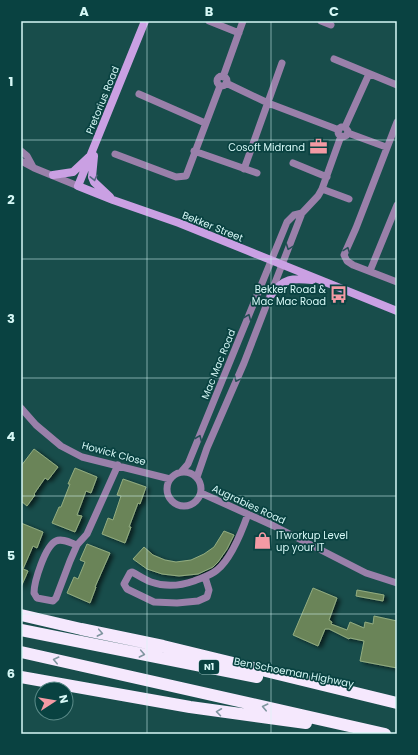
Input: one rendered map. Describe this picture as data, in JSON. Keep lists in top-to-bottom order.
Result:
{
  "streets": {
    "highway": ["N1", "Ben Schoeman Highway"],
    "street": [
      "Pretorius Road",
      "Bekker Street",
      "Mac Mac Road",
      "Howick Close",
      "Augrabies Road"
    ]
  },
  "crossings": [
    ["Pretorius Road", "Bekker Street"],
    ["Bekker Street", "Mac Mac Road"],
    ["Mac Mac Road", "Howick Close"],
    ["Mac Mac Road", "Augrabies Road"],
    ["Howick Close", "Augrabies Road"]
  ],
  "places": {
    "office": ["Cosoft Midrand"],
    "bus stop": ["Bekker Road & Mac Mac Road"],
    "shop": ["ITworkup Level up your IT"]
  },
  "north": "right",
  "grid": {
    "columns": ["A", "B", "C"],
    "rows": [
      "1",
      "2",
      "3",
      "4",
      "5",
      "6"
    ]
  }
}
